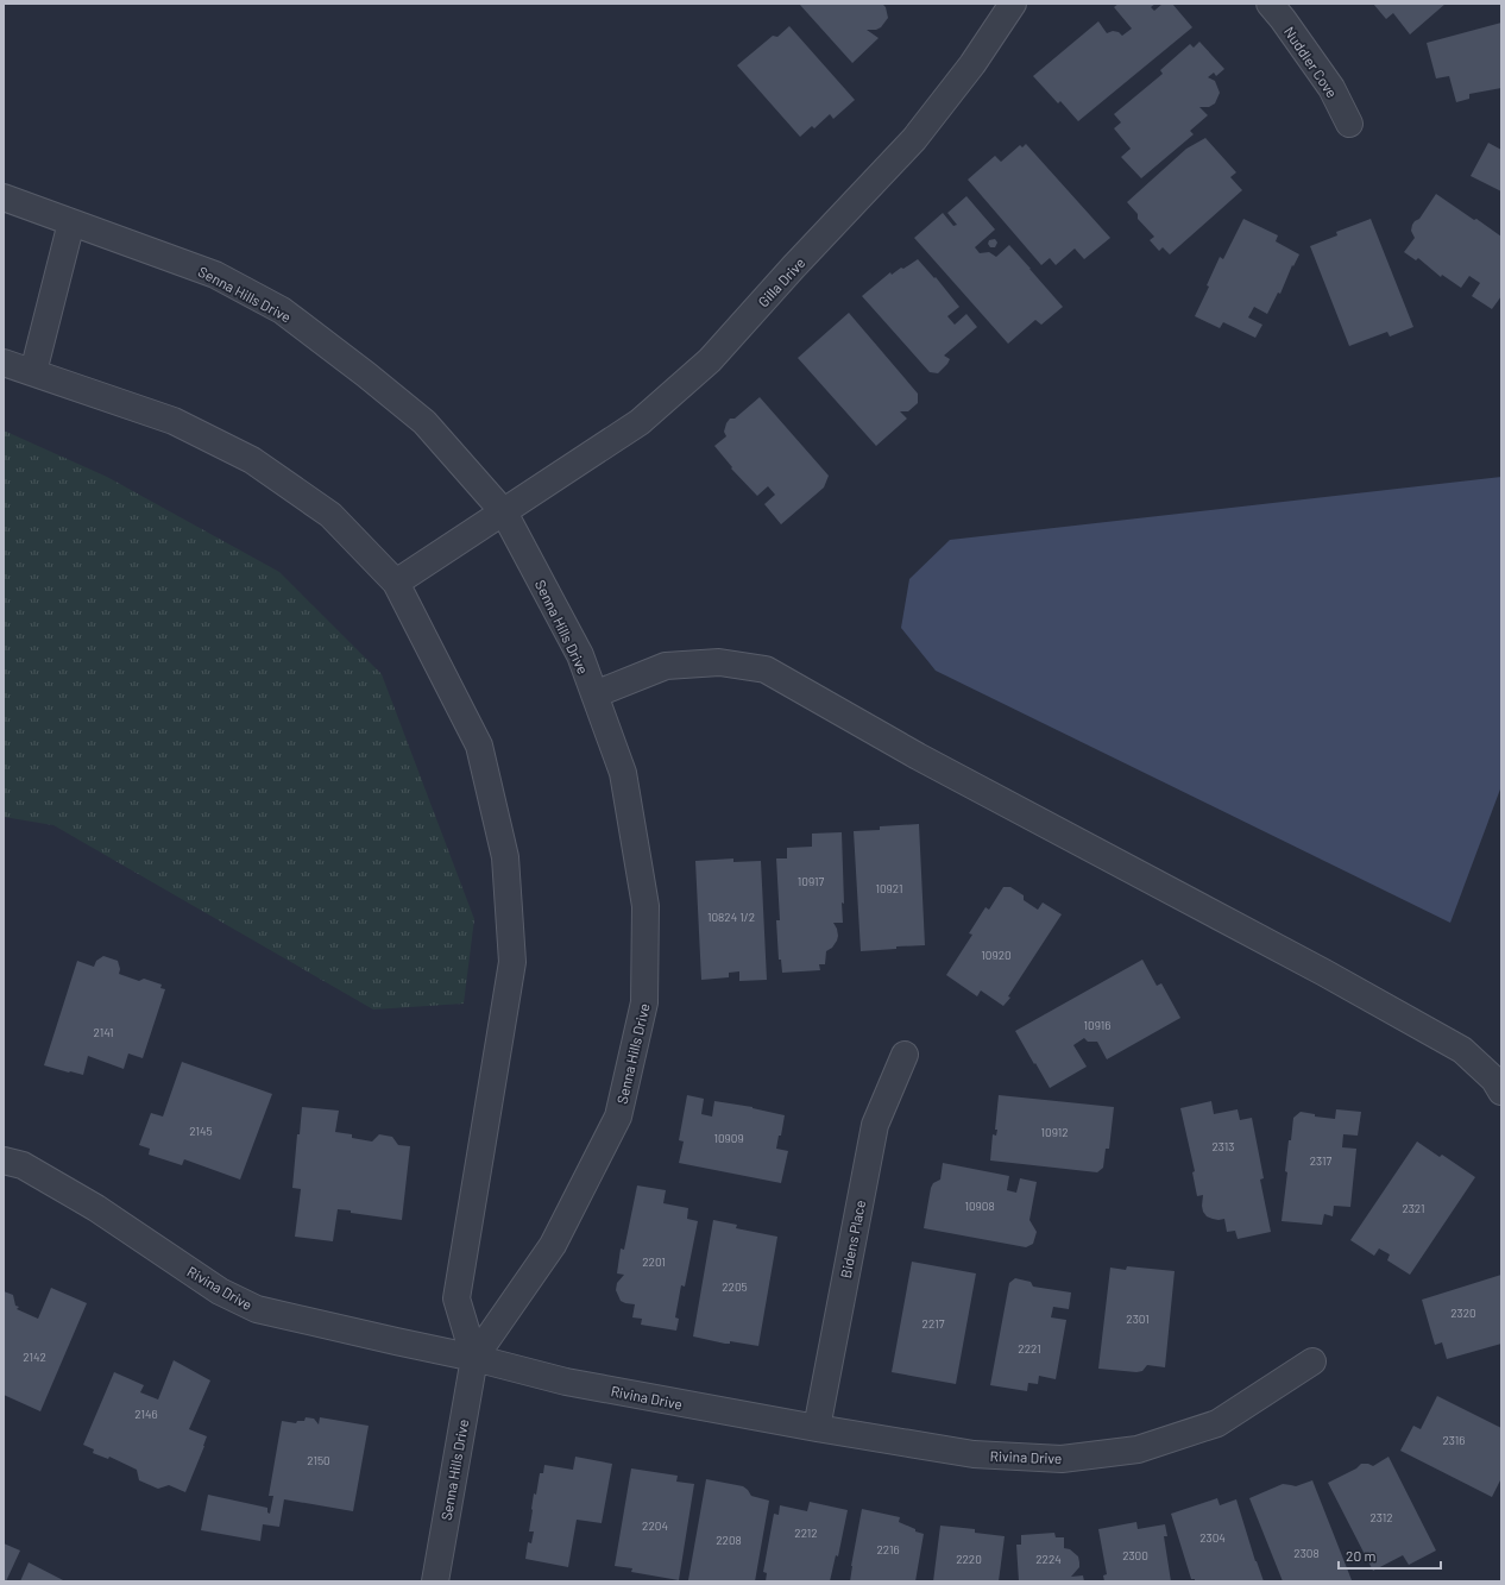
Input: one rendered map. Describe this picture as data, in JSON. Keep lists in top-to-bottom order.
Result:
{
  "streets": {
    "street": [
      "Nuddler Cove",
      "Gilla Drive",
      "Senna Hills Drive",
      "Bidens Place",
      "Rivina Drive"
    ]
  },
  "crossings": [
    ["Gilla Drive", "Senna Hills Drive"],
    ["Senna Hills Drive", "Rivina Drive"],
    ["Bidens Place", "Rivina Drive"]
  ],
  "house_numbers": [
    "10917",
    "10921",
    "10824 1/2",
    "10920",
    "10916",
    "2141",
    "2145",
    "10912",
    "10909",
    "2313",
    "2317",
    "10908",
    "2321",
    "2201",
    "2205",
    "2320",
    "2301",
    "2217",
    "2221",
    "2142",
    "2146",
    "2316",
    "2150",
    "2312",
    "2204",
    "2212",
    "2304",
    "2208",
    "2216",
    "2308",
    "2300",
    "2220",
    "2224"
  ],
  "scale_bar": "20 m"
}
